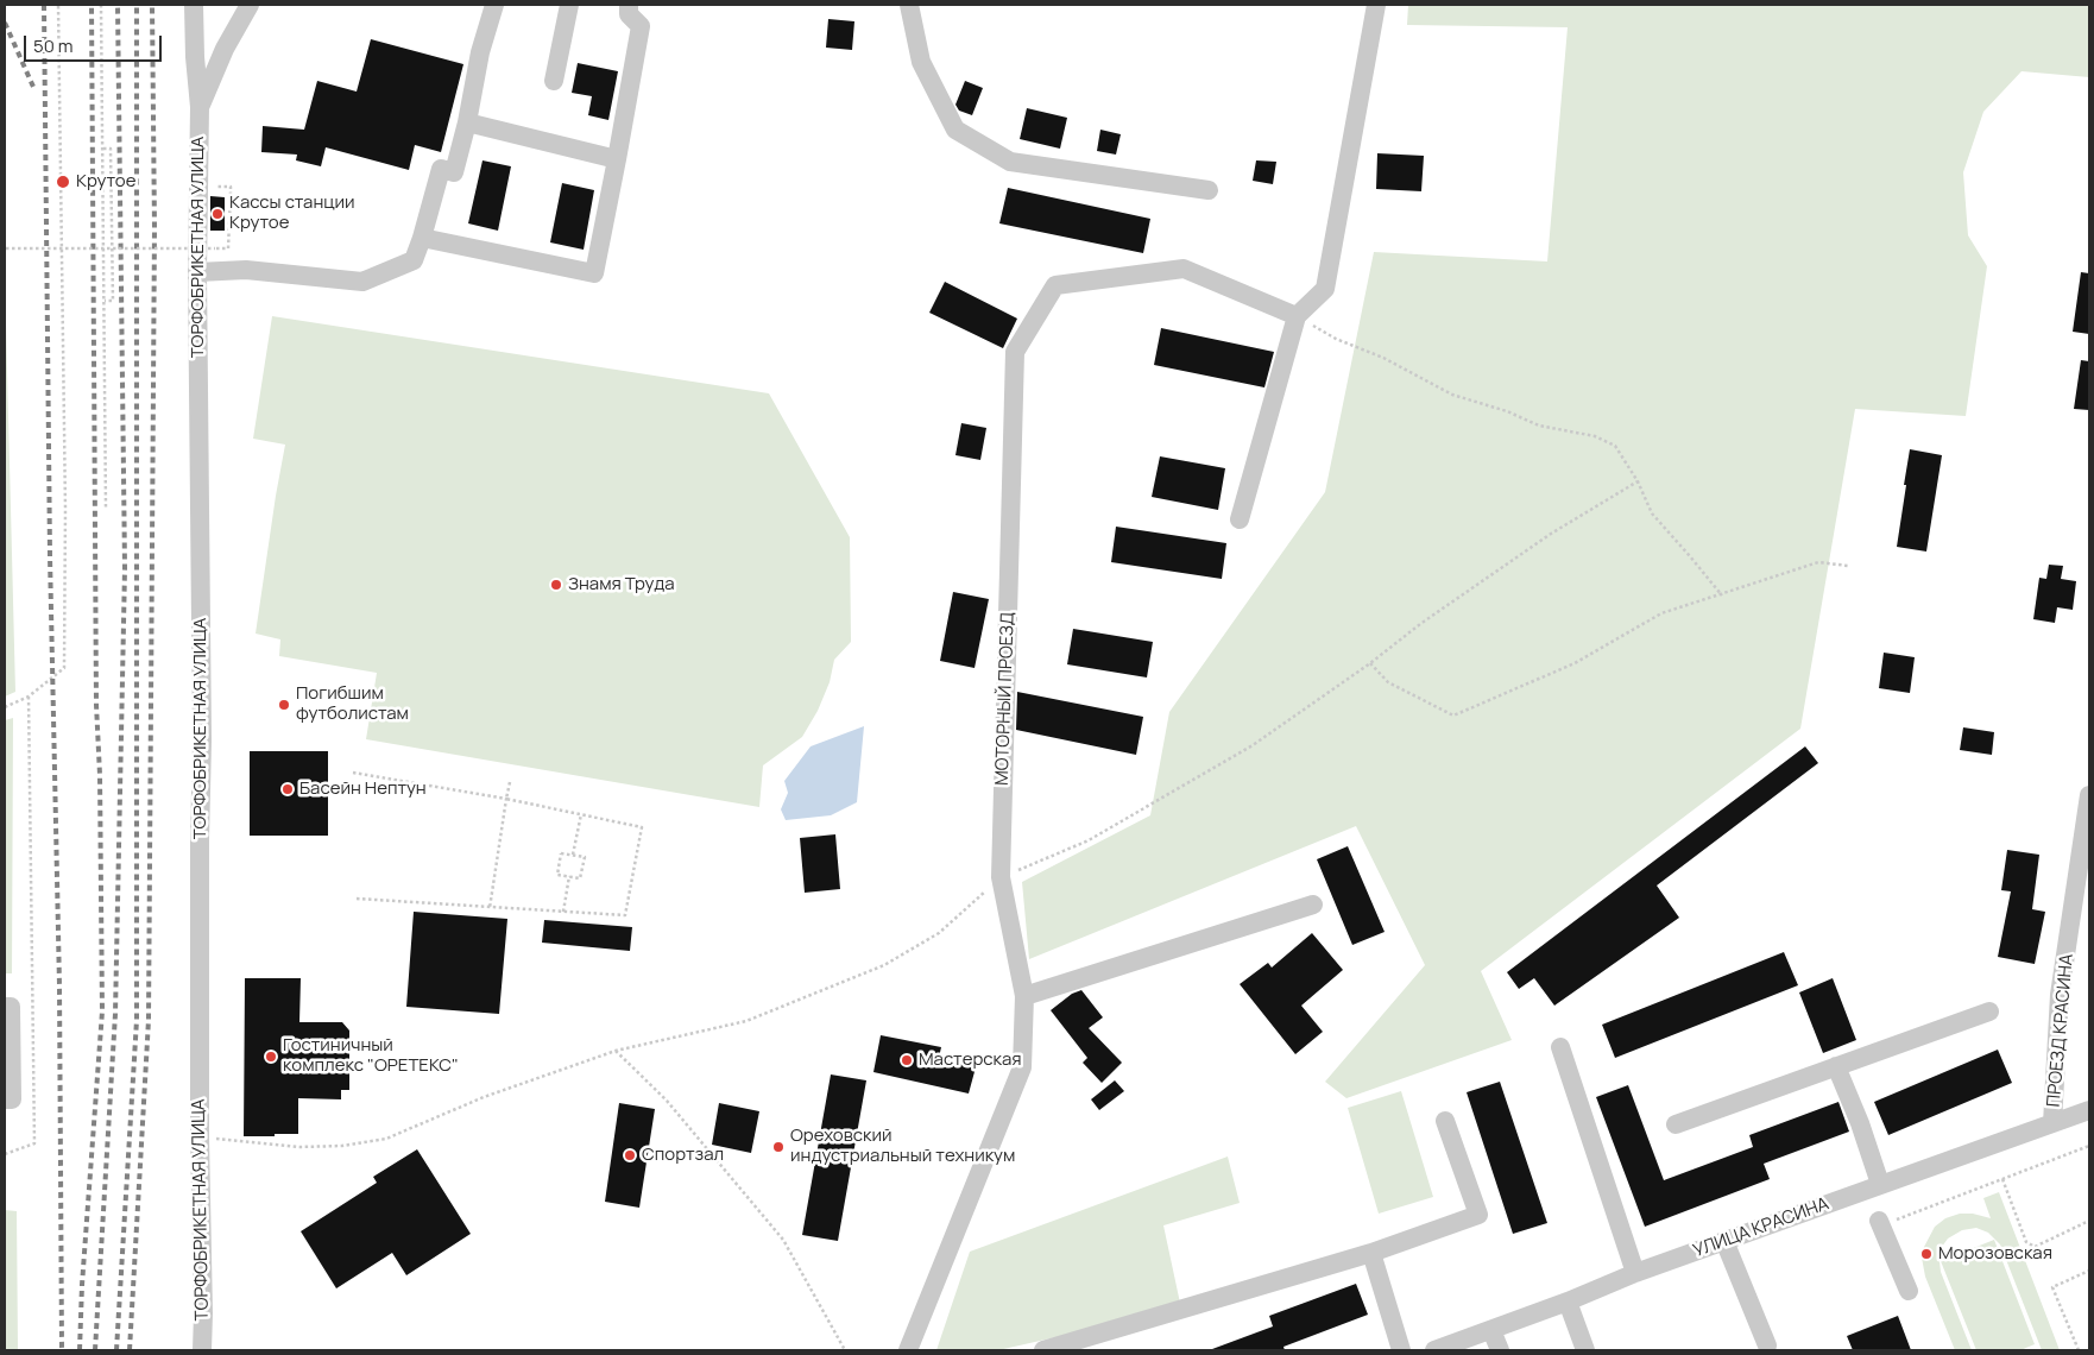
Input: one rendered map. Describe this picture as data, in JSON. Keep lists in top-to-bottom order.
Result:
{
  "streets": {
    "street": [
      "ТОРФОБРИКЕТНАЯ УЛИЦА",
      "МОТОРНЫЙ ПРОЕЗД",
      "ПРОЕЗД КРАСИНА",
      "УЛИЦА КРАСИНА"
    ]
  },
  "crossings": [
    ["ПРОЕЗД КРАСИНА", "УЛИЦА КРАСИНА"]
  ],
  "places": [
    "Крутое",
    "Кассы станции Крутое",
    "Знамя Труда",
    "Погибшим футболистам",
    "Басейн Нептун",
    "Гостиничный комплекс \"ОРЕТЕКС\"",
    "Мастерская",
    "Ореховский индустриальный техникум",
    "Спортзал",
    "Морозовская"
  ],
  "scale_bar": "50 m"
}
